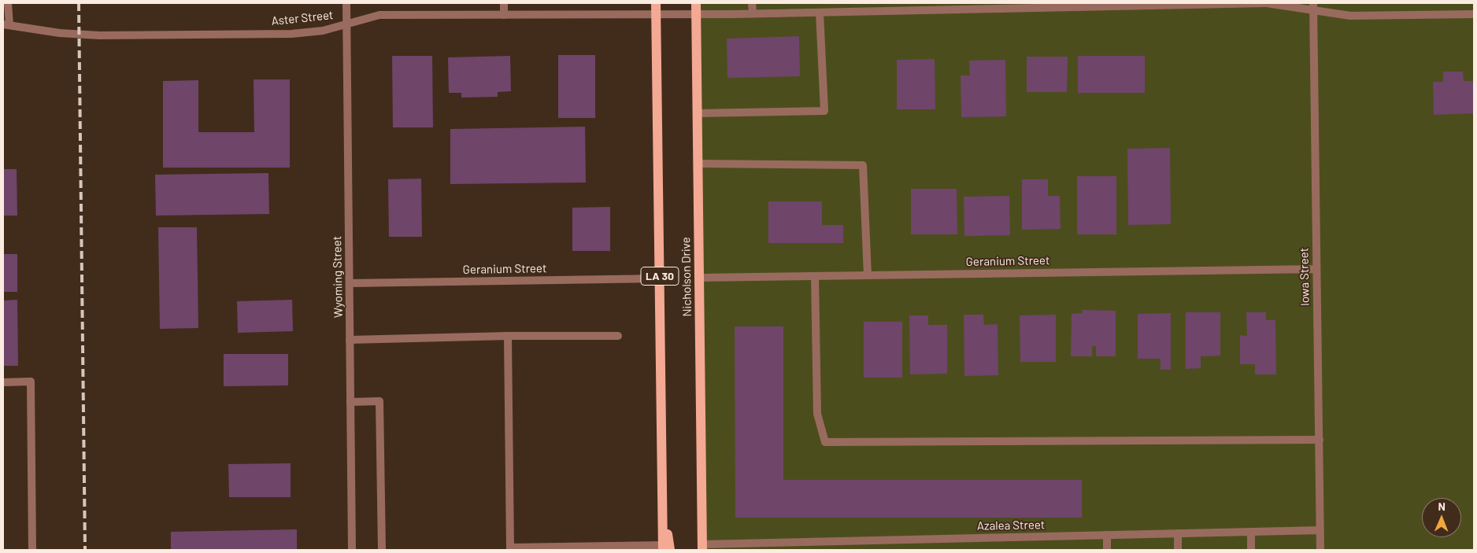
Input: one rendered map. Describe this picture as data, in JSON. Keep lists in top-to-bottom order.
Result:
{
  "streets": {
    "main road": ["LA 30", "Nicholson Drive"],
    "street": [
      "Aster Street",
      "Geranium Street",
      "Wyoming Street",
      "Iowa Street",
      "Azalea Street"
    ]
  },
  "crossings": [
    ["Aster Street", "LA 30"],
    ["Aster Street", "Wyoming Street"],
    ["Aster Street", "Nicholson Drive"],
    ["Aster Street", "Iowa Street"],
    ["Geranium Street", "LA 30"],
    ["Geranium Street", "Wyoming Street"],
    ["Geranium Street", "Nicholson Drive"],
    ["Geranium Street", "Iowa Street"],
    ["Nicholson Drive", "Azalea Street"],
    ["Iowa Street", "Azalea Street"]
  ],
  "north": "top"
}
